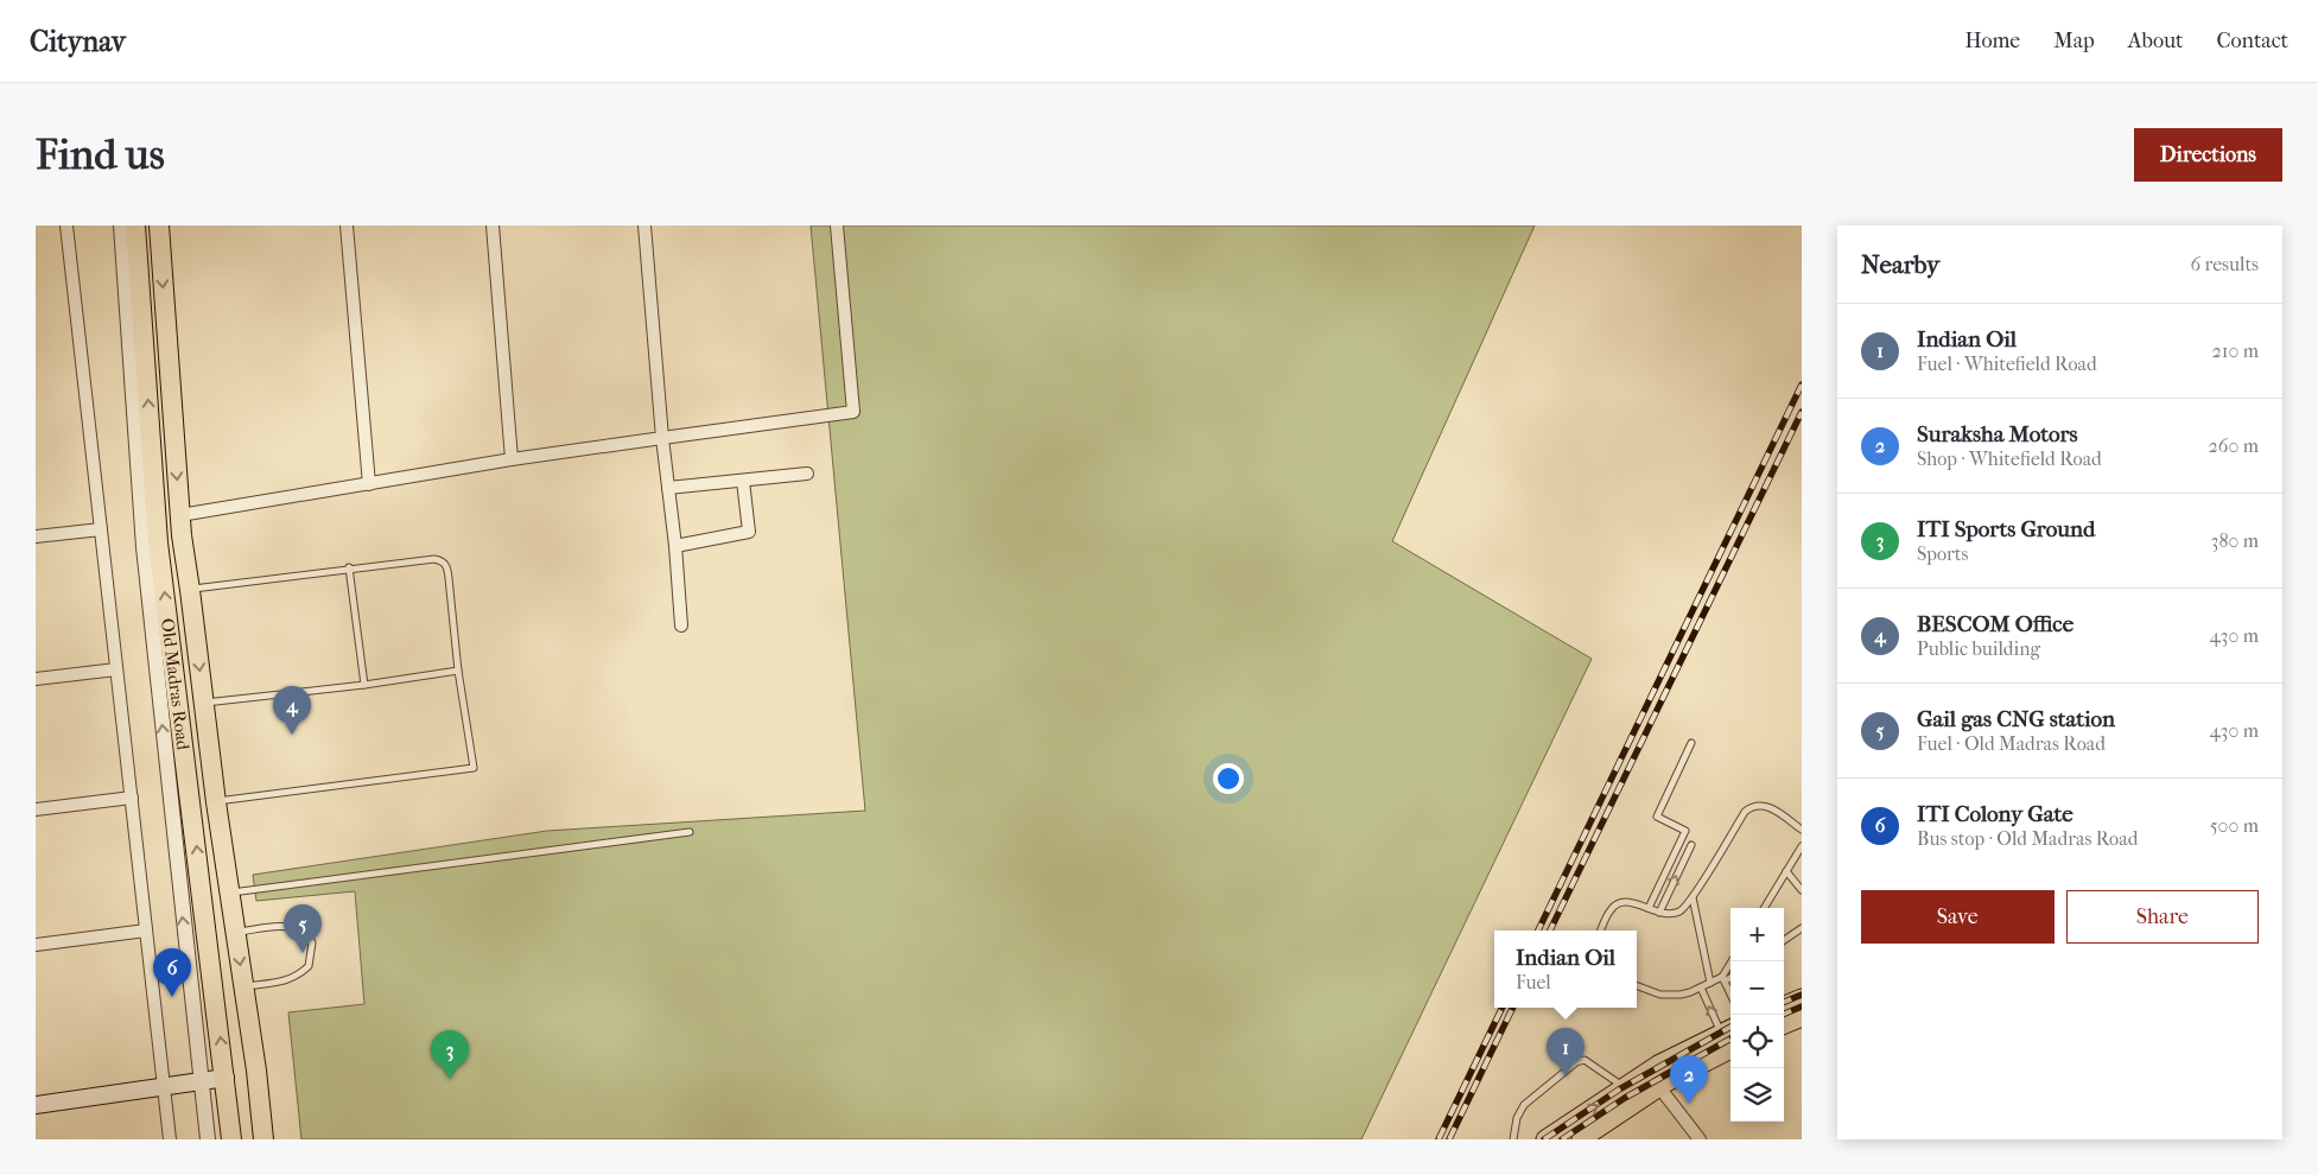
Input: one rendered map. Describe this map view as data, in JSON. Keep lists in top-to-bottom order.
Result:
{
  "streets": {
    "highway": ["Old Madras Road"]
  },
  "page": {
    "header": "Citynav",
    "nav": [
      "Home",
      "Map",
      "About",
      "Contact"
    ],
    "buttons": [
      "Directions",
      ["Save", "Share"]
    ],
    "title": "Find us",
    "heading": ["Nearby", "6 results"],
    "list": [
      {
        "mark": "1",
        "name": "Indian Oil",
        "note": "Fuel · Whitefield Road",
        "value": "210 m"
      },
      {
        "mark": "2",
        "name": "Suraksha Motors",
        "note": "Shop · Whitefield Road",
        "value": "260 m"
      },
      {
        "mark": "3",
        "name": "ITI Sports Ground",
        "note": "Sports",
        "value": "380 m"
      },
      {
        "mark": "4",
        "name": "BESCOM Office",
        "note": "Public building",
        "value": "430 m"
      },
      {
        "mark": "5",
        "name": "Gail gas CNG station",
        "note": "Fuel · Old Madras Road",
        "value": "430 m"
      },
      {
        "mark": "6",
        "name": "ITI Colony Gate",
        "note": "Bus stop · Old Madras Road",
        "value": "500 m"
      }
    ],
    "pins": [
      "4",
      "5",
      "6",
      "1",
      "3",
      "2"
    ],
    "map_buttons": ["+", "−"],
    "popup": ["Indian Oil", "Fuel"]
  }
}
